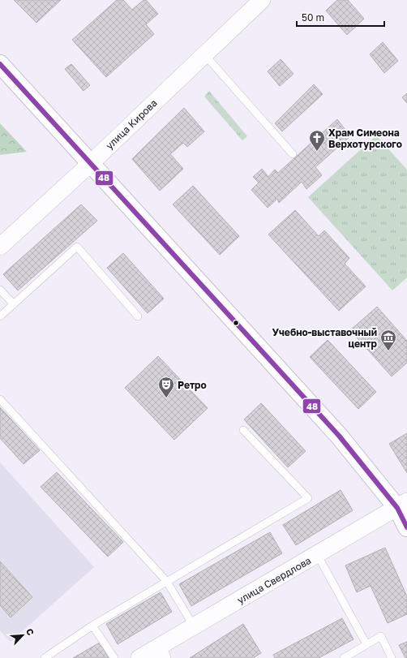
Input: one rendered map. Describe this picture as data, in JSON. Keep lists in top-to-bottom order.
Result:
{
  "streets": {
    "street": ["улица Кирова", "улица Свердлова"]
  },
  "places": {
    "church": ["Храм Симеона Верхотурского"],
    "museum": ["Учебно-выставочный центр"],
    "theatre": ["Ретро"]
  },
  "lines": ["transit line 48"],
  "scale_bar": "50 m",
  "north": "top right"
}
